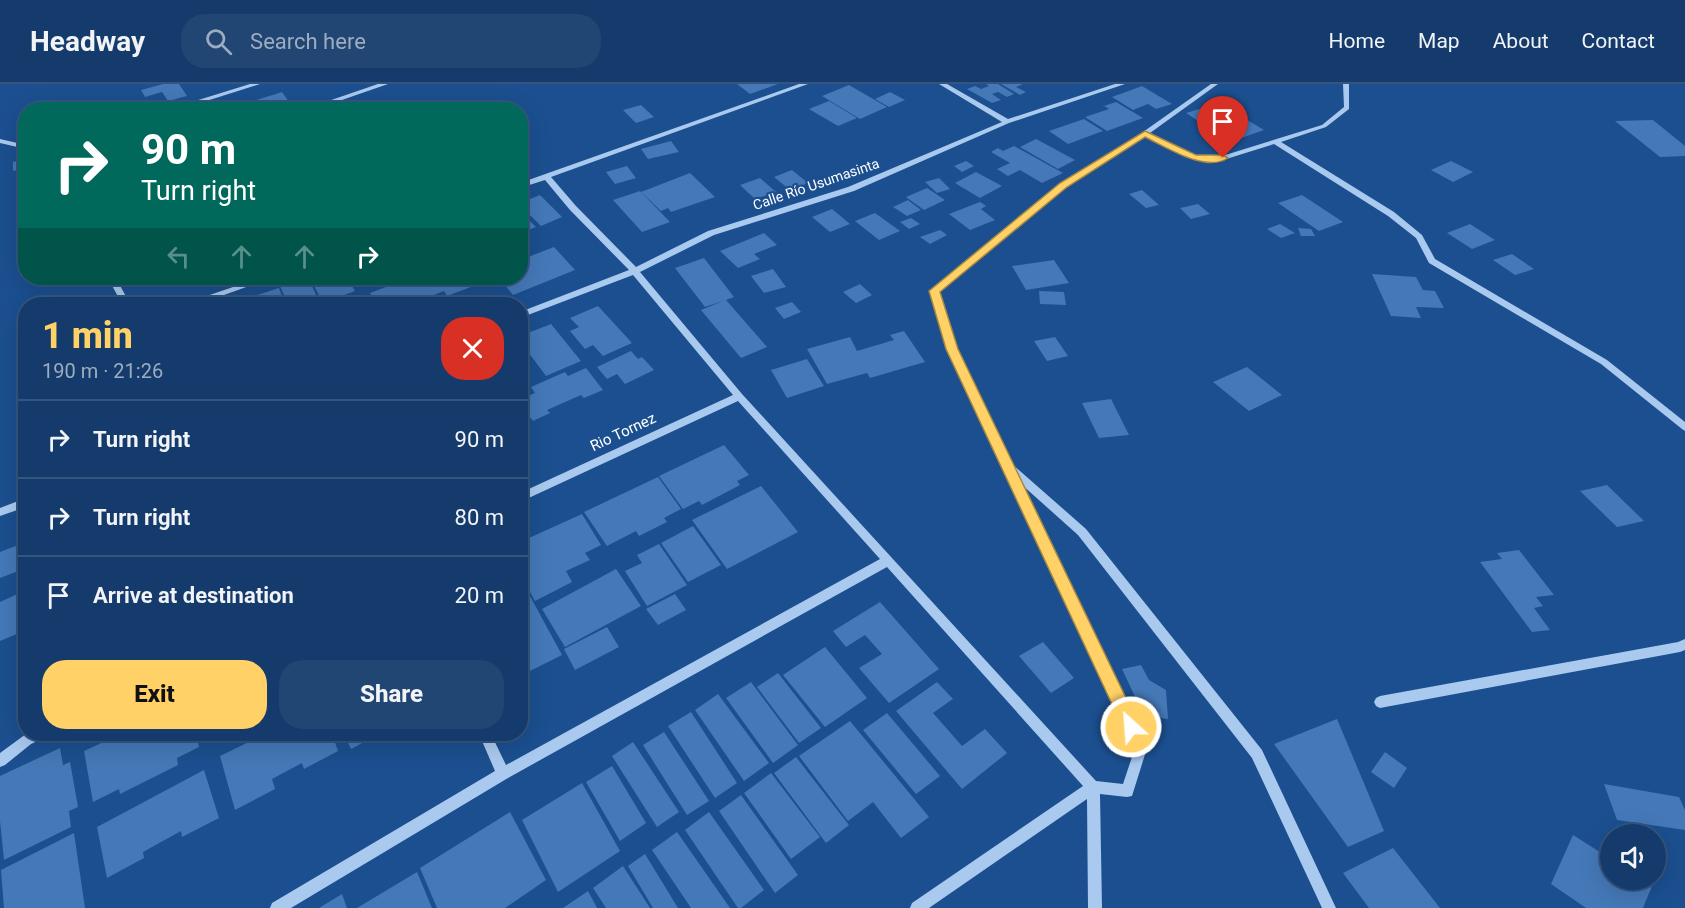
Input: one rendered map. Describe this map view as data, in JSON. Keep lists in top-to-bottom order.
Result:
{
  "streets": {
    "street": ["Calle Río Usumasinta", "Rio Tornez"]
  },
  "page": {
    "header": "Headway",
    "search": "Search here",
    "nav": [
      "Home",
      "Map",
      "About",
      "Contact"
    ],
    "turn": ["90 m", "Turn right"],
    "heading": ["1 min", "190 m · 21:26"],
    "list": [
      {
        "name": "Turn right",
        "value": "90 m"
      },
      {
        "name": "Turn right",
        "value": "80 m"
      },
      {
        "name": "Arrive at destination",
        "value": "20 m"
      }
    ],
    "buttons": ["Exit", "Share"]
  }
}
